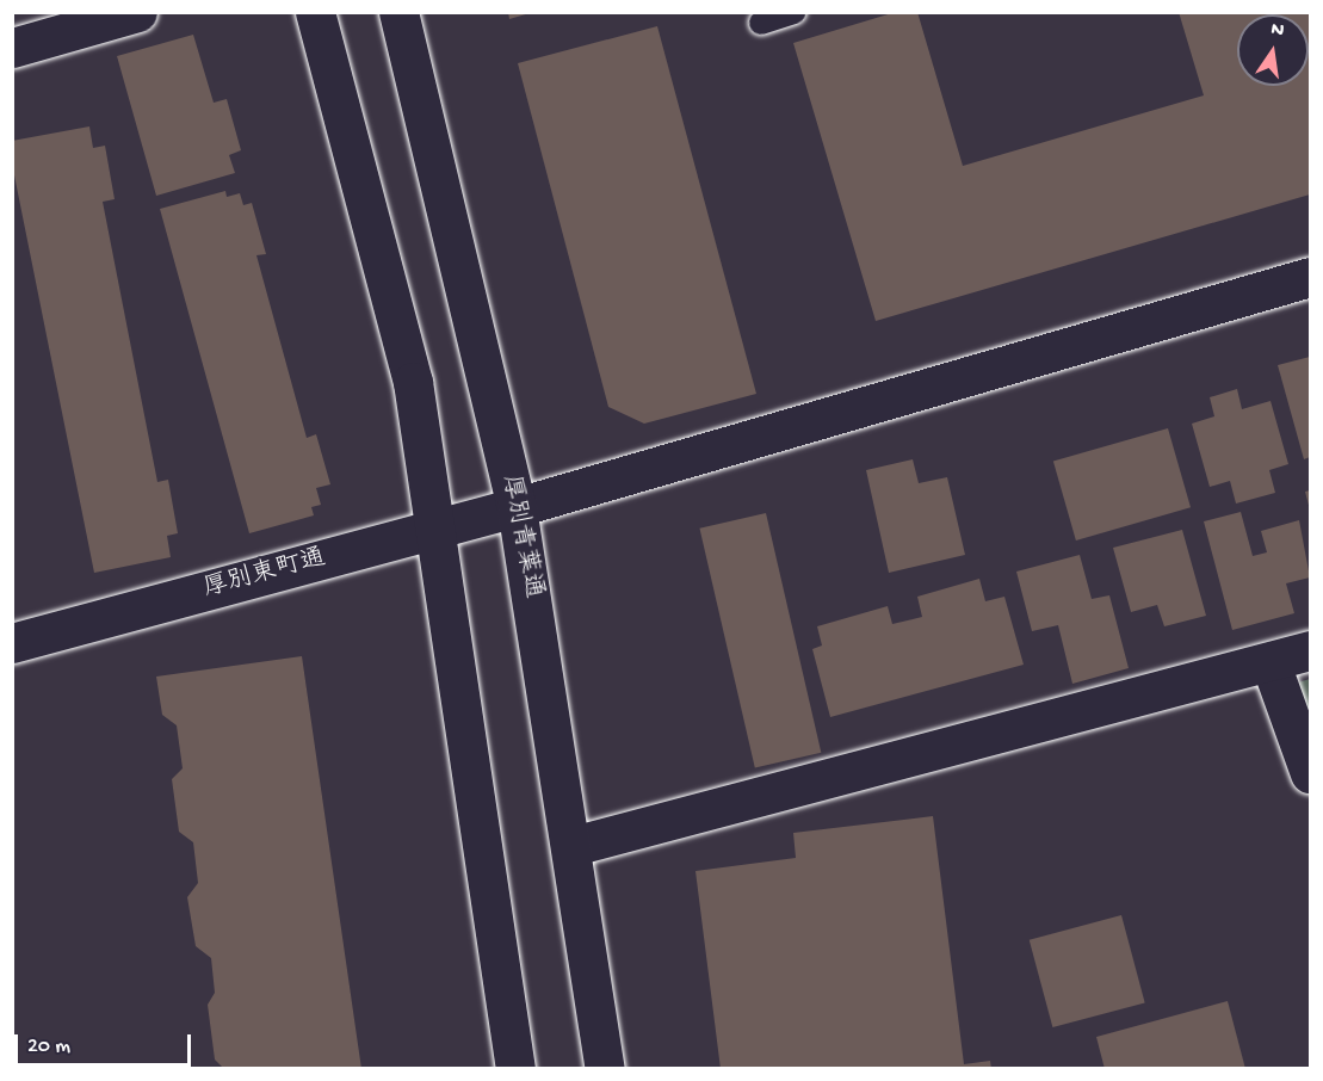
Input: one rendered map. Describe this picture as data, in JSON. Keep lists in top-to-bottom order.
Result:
{
  "streets": {
    "street": ["厚別青葉通", "厚別東町通"]
  },
  "crossings": [
    ["厚別青葉通", "厚別東町通"]
  ],
  "scale_bar": "20 m",
  "north": "top"
}
